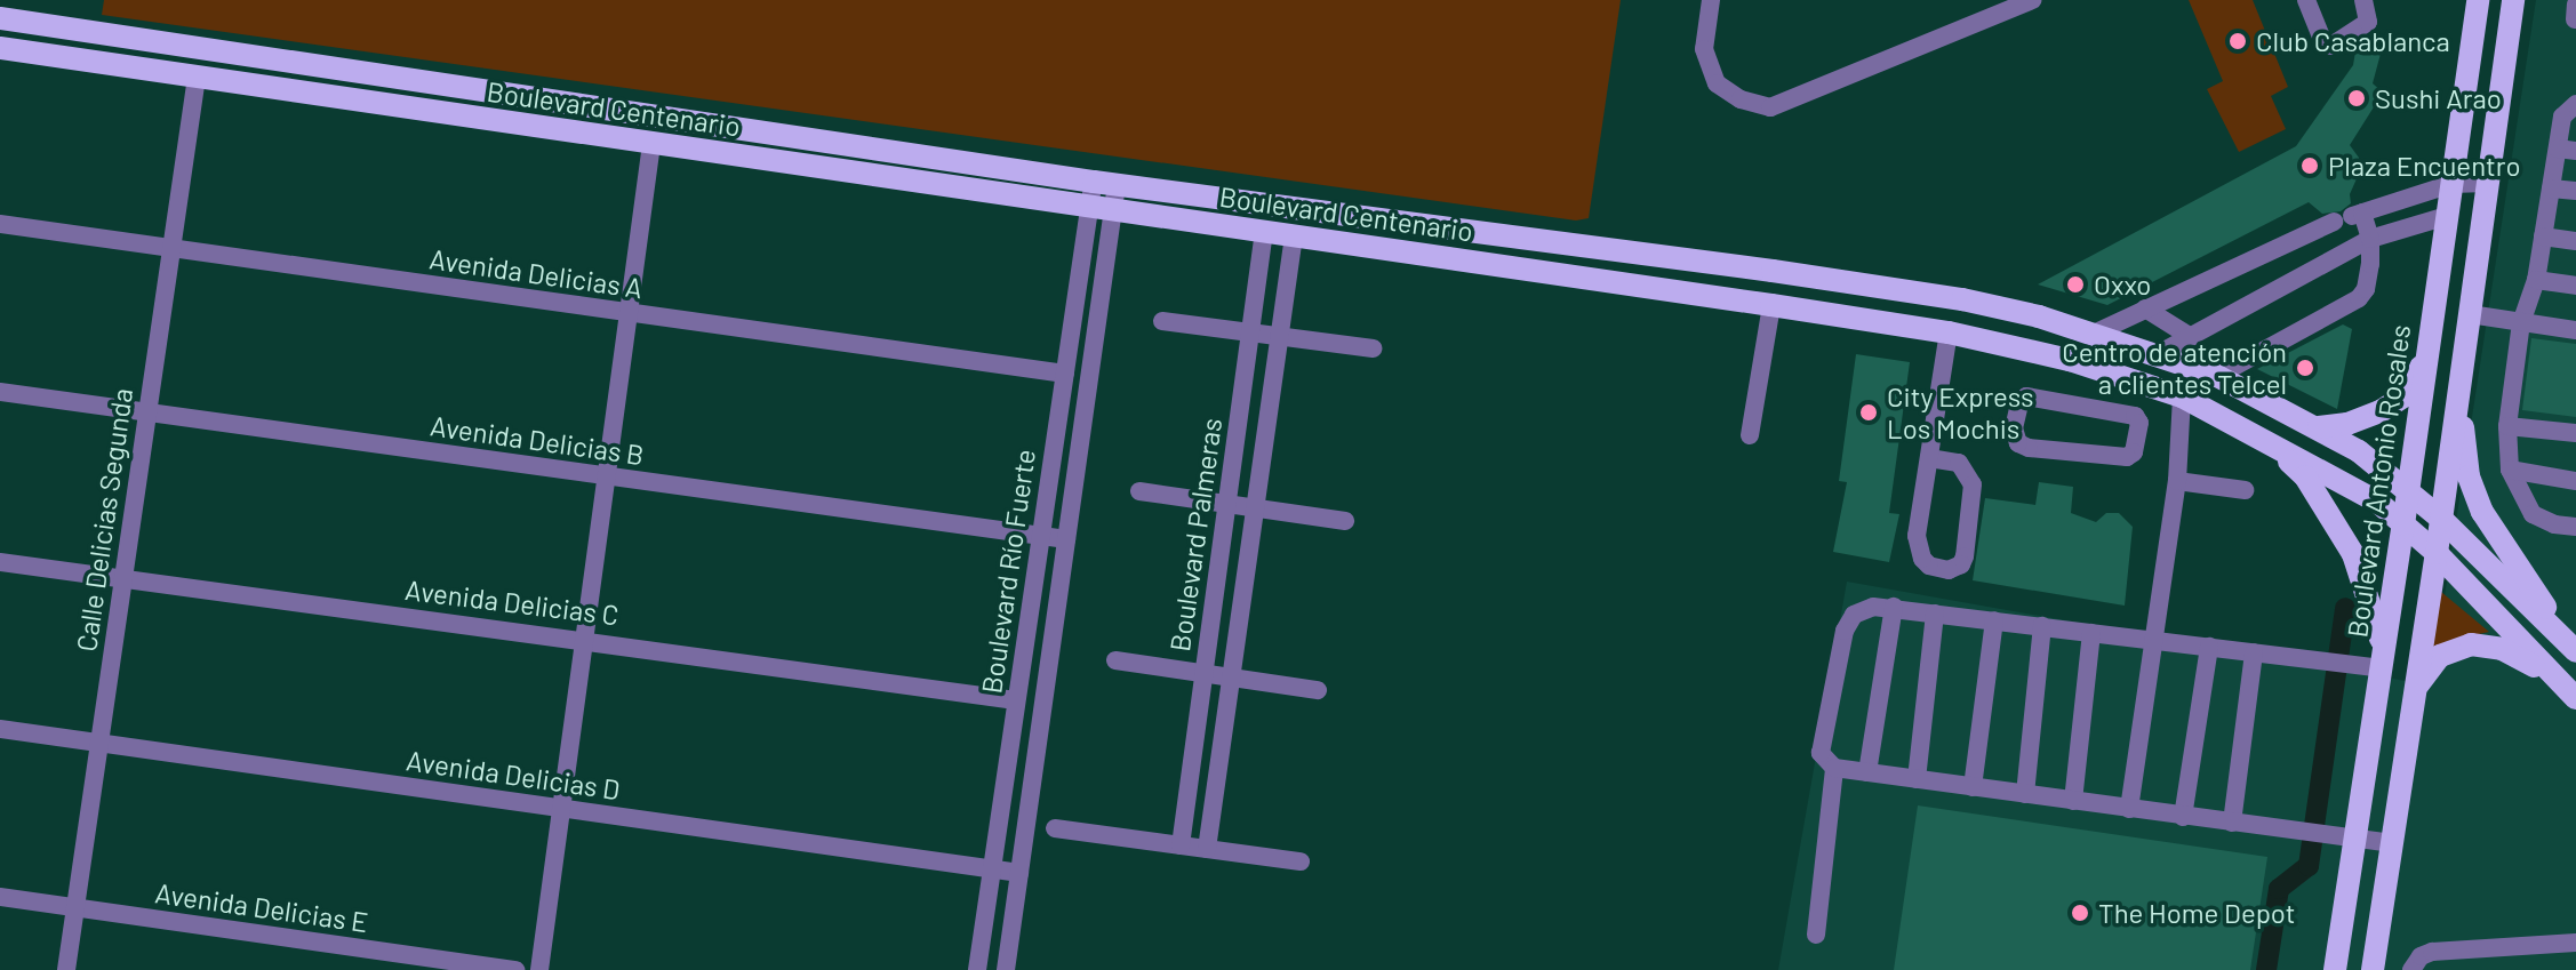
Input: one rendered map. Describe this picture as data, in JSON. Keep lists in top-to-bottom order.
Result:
{
  "streets": {
    "main road": ["Boulevard Centenario", "Boulevard Antonio Rosales"],
    "street": [
      "Avenida Delicias A",
      "Avenida Delicias B",
      "Calle Delicias Segunda",
      "Boulevard Palmeras",
      "Boulevard Río Fuerte",
      "Avenida Delicias C",
      "Avenida Delicias D",
      "Avenida Delicias E"
    ]
  },
  "crossings": [
    ["Boulevard Centenario", "Boulevard Antonio Rosales"],
    ["Boulevard Centenario", "Calle Delicias Segunda"],
    ["Boulevard Centenario", "Boulevard Palmeras"],
    ["Boulevard Centenario", "Boulevard Río Fuerte"],
    ["Avenida Delicias A", "Calle Delicias Segunda"],
    ["Avenida Delicias A", "Boulevard Río Fuerte"],
    ["Avenida Delicias B", "Calle Delicias Segunda"],
    ["Avenida Delicias B", "Boulevard Río Fuerte"],
    ["Calle Delicias Segunda", "Avenida Delicias C"],
    ["Calle Delicias Segunda", "Avenida Delicias D"],
    ["Calle Delicias Segunda", "Avenida Delicias E"],
    ["Boulevard Río Fuerte", "Avenida Delicias C"],
    ["Boulevard Río Fuerte", "Avenida Delicias D"]
  ],
  "places": [
    "Club Casablanca",
    "Sushi Arao",
    "Plaza Encuentro",
    "Oxxo",
    "Centro de atención a clientes Telcel",
    "City Express Los Mochis",
    "The Home Depot"
  ]
}
